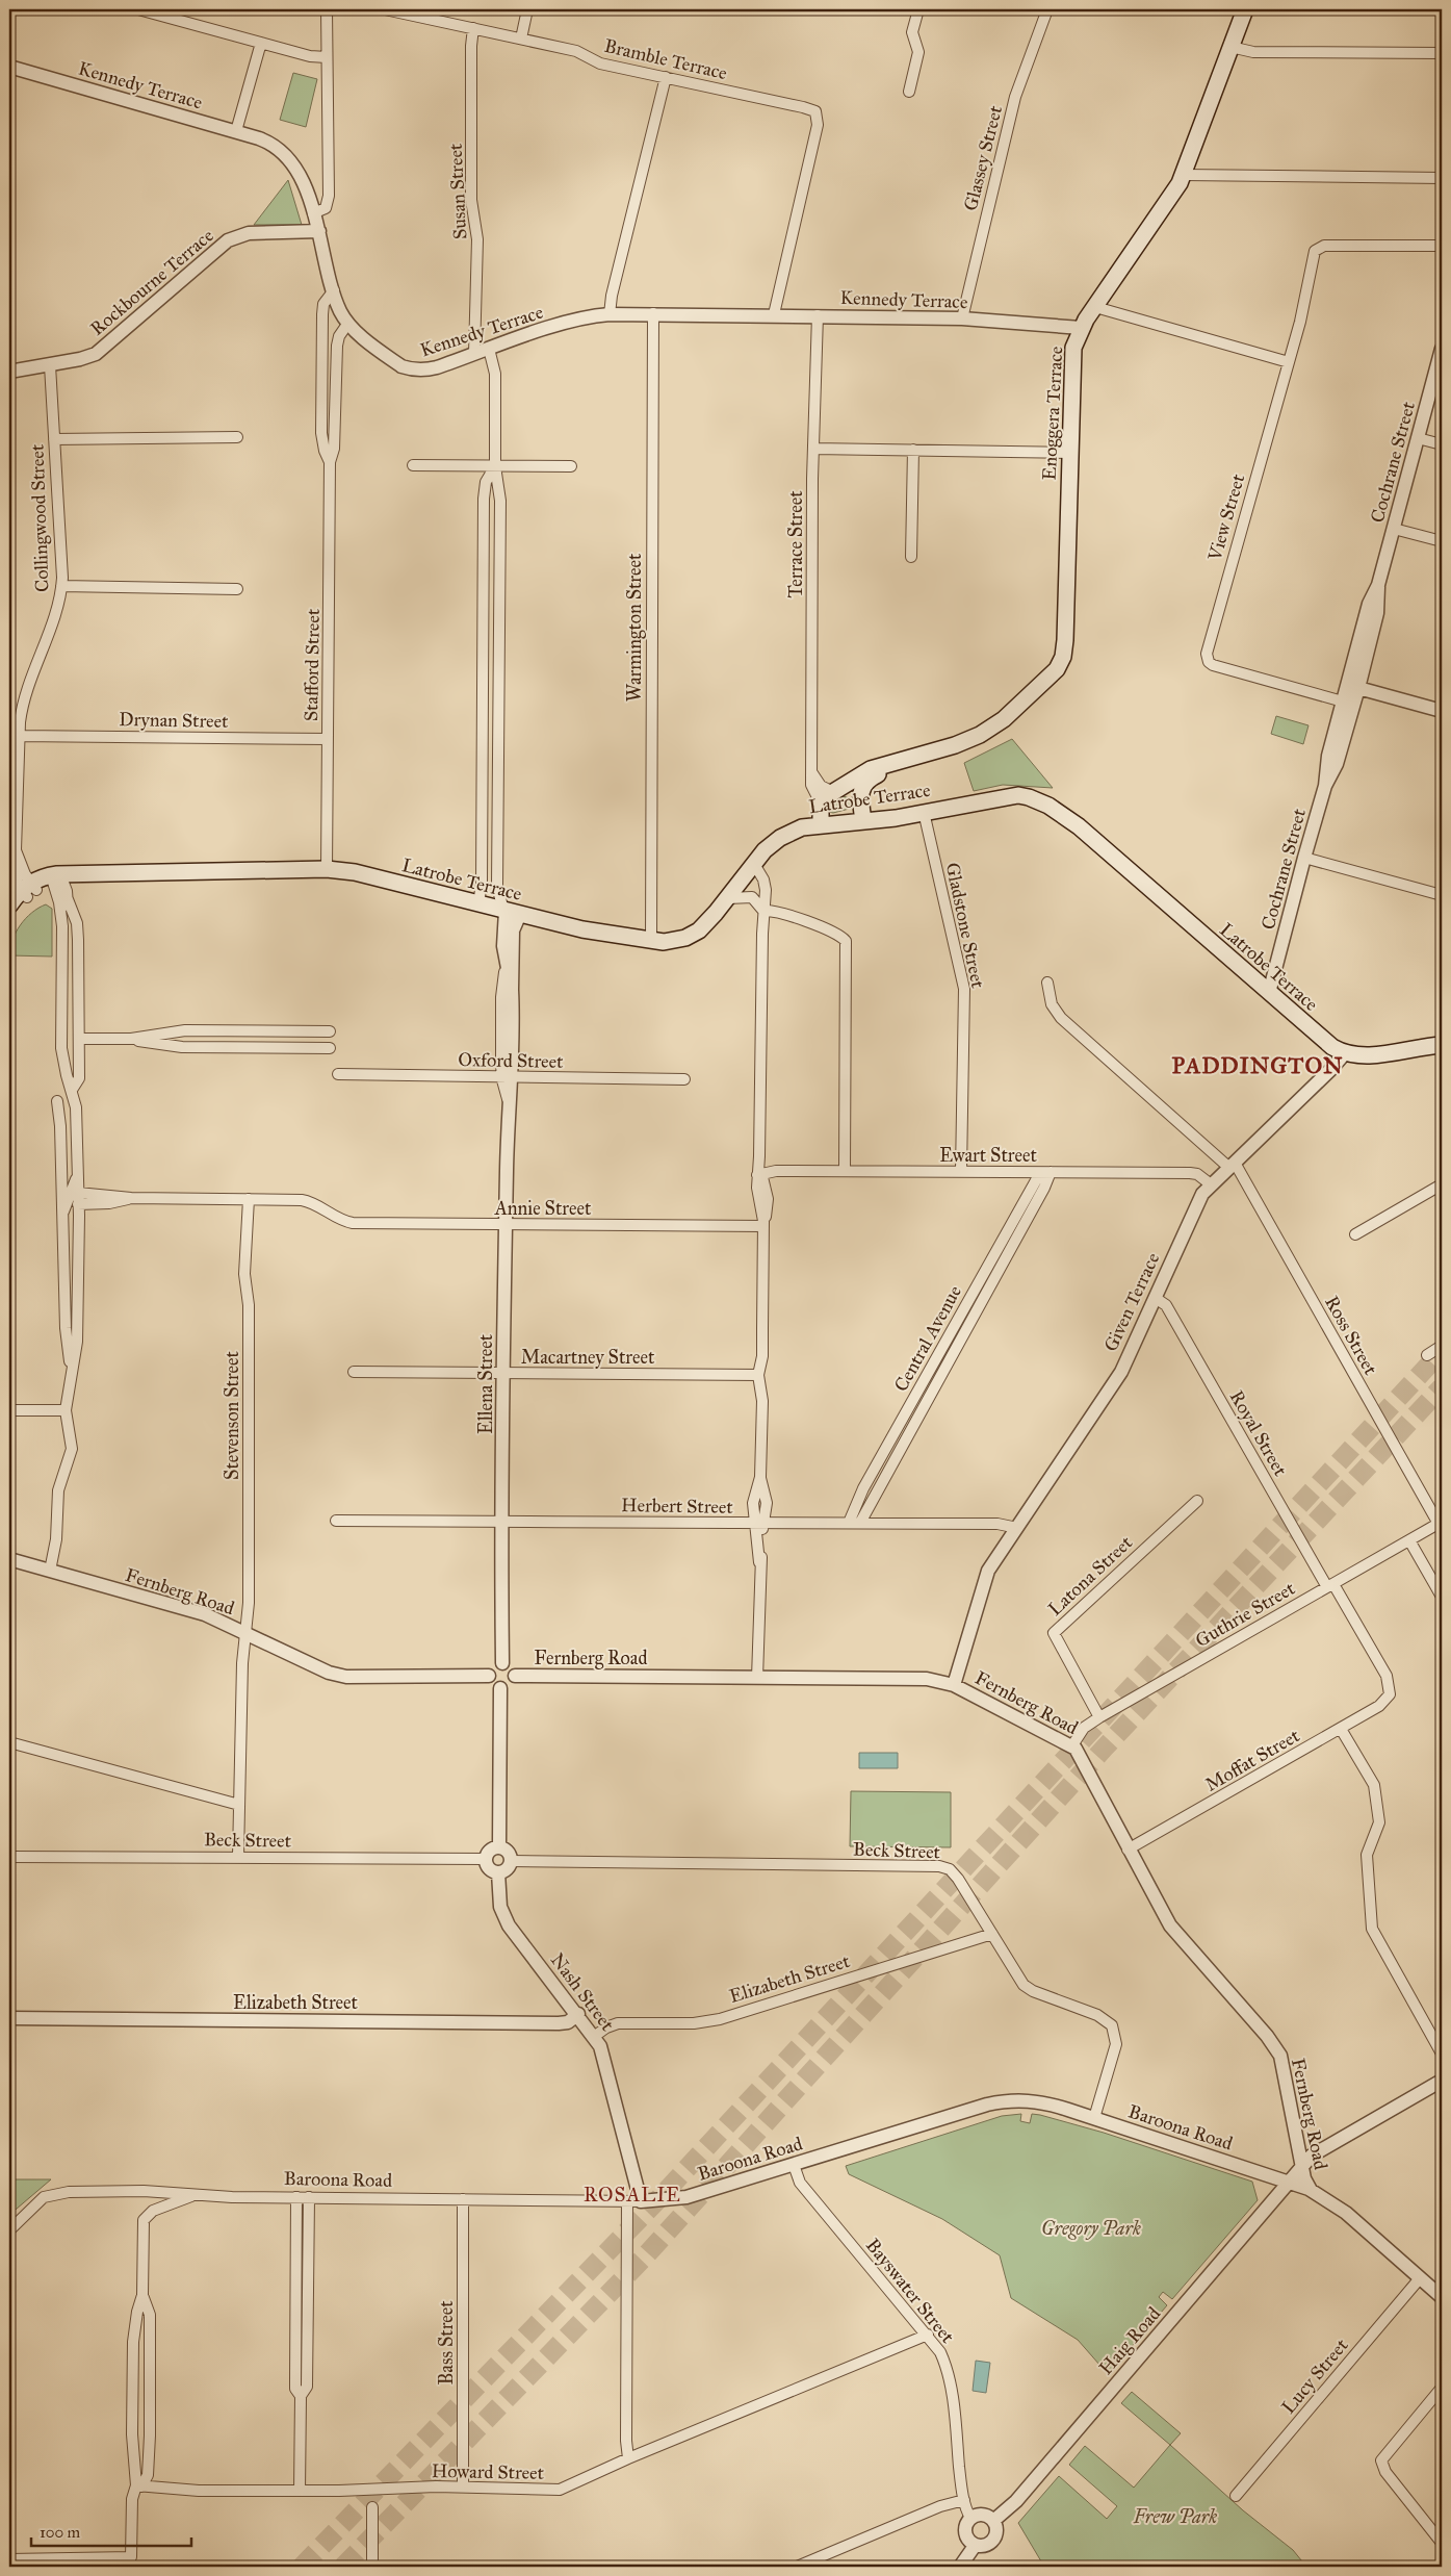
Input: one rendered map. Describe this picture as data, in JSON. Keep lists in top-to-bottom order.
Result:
{
  "streets": {
    "main road": ["Enoggera Terrace", "Latrobe Terrace"],
    "street": [
      "Bramble Terrace",
      "Kennedy Terrace",
      "Glassey Street",
      "Susan Street",
      "Rockbourne Terrace",
      "Cochrane Street",
      "View Street",
      "Collingwood Street",
      "Terrace Street",
      "Warmington Street",
      "Stafford Street",
      "Drynan Street",
      "Gladstone Street",
      "Oxford Street",
      "Ewart Street",
      "Annie Street",
      "Given Terrace",
      "Ross Street",
      "Central Avenue",
      "Macartney Street",
      "Ellena Street",
      "Stevenson Street",
      "Royal Street",
      "Herbert Street",
      "Latona Street",
      "Fernberg Road",
      "Guthrie Street",
      "Moffat Street",
      "Beck Street",
      "Elizabeth Street",
      "Nash Street",
      "Baroona Road",
      "Bayswater Street",
      "Haig Road",
      "Bass Street",
      "Lucy Street",
      "Howard Street"
    ]
  },
  "crossings": [
    ["Bramble Terrace", "Kennedy Terrace"],
    ["Bramble Terrace", "Susan Street"],
    ["Kennedy Terrace", "Glassey Street"],
    ["Kennedy Terrace", "Susan Street"],
    ["Kennedy Terrace", "Rockbourne Terrace"],
    ["Kennedy Terrace", "Enoggera Terrace"],
    ["Kennedy Terrace", "Terrace Street"],
    ["Kennedy Terrace", "Warmington Street"],
    ["Kennedy Terrace", "Stafford Street"],
    ["Rockbourne Terrace", "Collingwood Street"],
    ["Enoggera Terrace", "Terrace Street"],
    ["Enoggera Terrace", "Latrobe Terrace"],
    ["Cochrane Street", "View Street"],
    ["Cochrane Street", "Latrobe Terrace"],
    ["Collingwood Street", "Drynan Street"],
    ["Collingwood Street", "Latrobe Terrace"],
    ["Warmington Street", "Latrobe Terrace"],
    ["Stafford Street", "Drynan Street"],
    ["Stafford Street", "Latrobe Terrace"],
    ["Latrobe Terrace", "Gladstone Street"],
    ["Latrobe Terrace", "Given Terrace"],
    ["Latrobe Terrace", "Ellena Street"],
    ["Gladstone Street", "Ewart Street"],
    ["Oxford Street", "Ellena Street"],
    ["Ewart Street", "Given Terrace"],
    ["Ewart Street", "Central Avenue"],
    ["Annie Street", "Ellena Street"],
    ["Annie Street", "Stevenson Street"],
    ["Given Terrace", "Ross Street"],
    ["Given Terrace", "Royal Street"],
    ["Given Terrace", "Herbert Street"],
    ["Given Terrace", "Fernberg Road"],
    ["Ross Street", "Guthrie Street"],
    ["Central Avenue", "Herbert Street"],
    ["Macartney Street", "Ellena Street"],
    ["Ellena Street", "Herbert Street"],
    ["Ellena Street", "Fernberg Road"],
    ["Stevenson Street", "Fernberg Road"],
    ["Stevenson Street", "Beck Street"],
    ["Royal Street", "Guthrie Street"],
    ["Royal Street", "Moffat Street"],
    ["Latona Street", "Guthrie Street"],
    ["Fernberg Road", "Guthrie Street"],
    ["Fernberg Road", "Moffat Street"],
    ["Fernberg Road", "Baroona Road"],
    ["Fernberg Road", "Haig Road"],
    ["Beck Street", "Elizabeth Street"],
    ["Beck Street", "Nash Street"],
    ["Beck Street", "Baroona Road"],
    ["Elizabeth Street", "Nash Street"],
    ["Nash Street", "Baroona Road"],
    ["Baroona Road", "Bayswater Street"],
    ["Baroona Road", "Haig Road"],
    ["Baroona Road", "Bass Street"],
    ["Baroona Road", "Lucy Street"],
    ["Bayswater Street", "Haig Road"],
    ["Bayswater Street", "Howard Street"],
    ["Bass Street", "Howard Street"]
  ],
  "districts": ["PADDINGTON", "ROSALIE"],
  "parks": ["Gregory Park", "Frew Park"],
  "scale_bar": "100 m"
}
